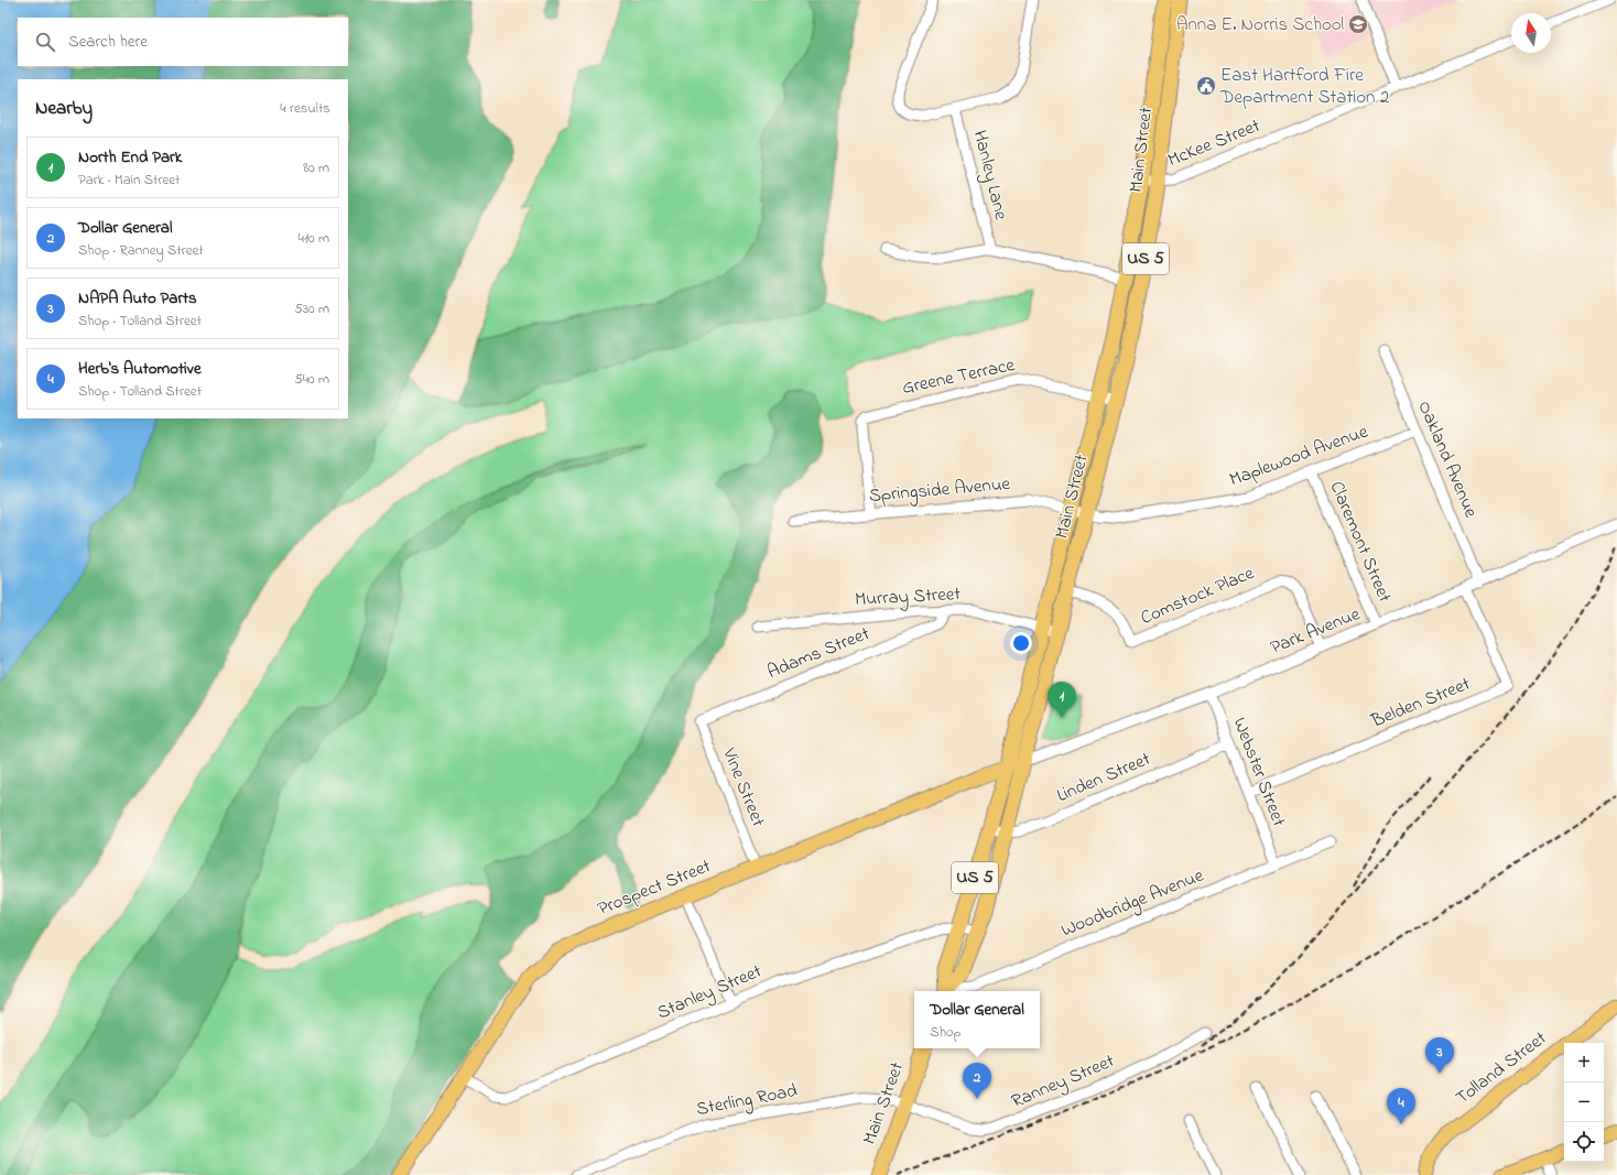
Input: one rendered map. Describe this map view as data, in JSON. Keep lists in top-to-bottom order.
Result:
{
  "streets": {
    "highway": ["Main Street", "US 5"],
    "main road": ["Prospect Street", "Tolland Street"],
    "street": [
      "McKee Street",
      "Hanley Lane",
      "Greene Terrace",
      "Maplewood Avenue",
      "Oakland Avenue",
      "Springside Avenue",
      "Claremont Street",
      "Comstock Place",
      "Murray Street",
      "Park Avenue",
      "Adams Street",
      "Belden Street",
      "Webster Street",
      "Linden Street",
      "Vine Street",
      "Woodbridge Avenue",
      "Stanley Street",
      "Ranney Street",
      "Sterling Road"
    ]
  },
  "crossings": [
    ["McKee Street", "Main Street"],
    ["Main Street", "Greene Terrace"],
    ["Main Street", "Maplewood Avenue"],
    ["Main Street", "Springside Avenue"],
    ["Main Street", "Comstock Place"],
    ["Main Street", "Murray Street"],
    ["Main Street", "Park Avenue"],
    ["Main Street", "Linden Street"],
    ["Main Street", "Prospect Street"],
    ["Main Street", "Woodbridge Avenue"],
    ["Main Street", "Stanley Street"],
    ["Main Street", "Ranney Street"],
    ["Main Street", "Sterling Road"],
    ["Greene Terrace", "Springside Avenue"],
    ["Maplewood Avenue", "Oakland Avenue"],
    ["Maplewood Avenue", "Springside Avenue"],
    ["Maplewood Avenue", "Claremont Street"],
    ["Oakland Avenue", "Park Avenue"],
    ["Claremont Street", "Park Avenue"],
    ["Comstock Place", "Park Avenue"],
    ["Murray Street", "Adams Street"],
    ["Park Avenue", "Belden Street"],
    ["Park Avenue", "Webster Street"],
    ["Park Avenue", "Prospect Street"],
    ["Adams Street", "Vine Street"],
    ["Belden Street", "Webster Street"],
    ["Webster Street", "Linden Street"],
    ["Webster Street", "Woodbridge Avenue"],
    ["Vine Street", "Prospect Street"],
    ["Prospect Street", "Stanley Street"],
    ["Ranney Street", "Sterling Road"]
  ],
  "places": {
    "school or university": ["Anna E. Norris School"],
    "public building": ["East Hartford Fire Department Station 2"]
  },
  "north": "top",
  "page": {
    "search": "Search here",
    "heading": ["Nearby", "4 results"],
    "list": [
      {
        "mark": "1",
        "name": "North End Park",
        "note": "Park · Main Street",
        "value": "80 m"
      },
      {
        "mark": "2",
        "name": "Dollar General",
        "note": "Shop · Ranney Street",
        "value": "410 m"
      },
      {
        "mark": "3",
        "name": "NAPA Auto Parts",
        "note": "Shop · Tolland Street",
        "value": "530 m"
      },
      {
        "mark": "4",
        "name": "Herb's Automotive",
        "note": "Shop · Tolland Street",
        "value": "540 m"
      }
    ],
    "pins": [
      "1",
      "3",
      "2",
      "4"
    ],
    "popup": ["Dollar General", "Shop"],
    "map_buttons": ["+", "−"]
  }
}
